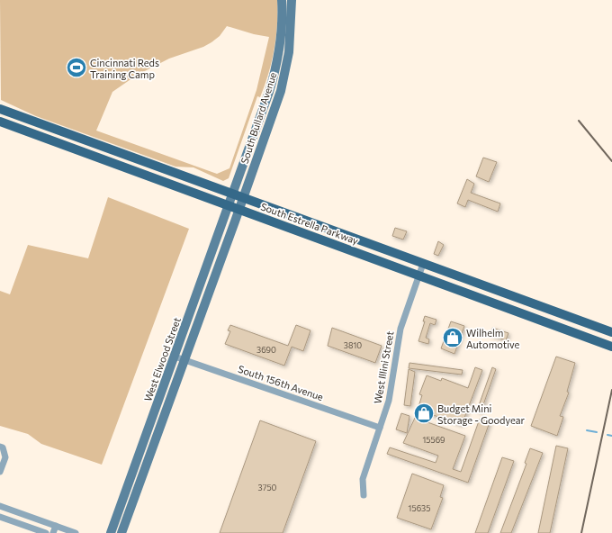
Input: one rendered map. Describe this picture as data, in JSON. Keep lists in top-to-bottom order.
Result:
{
  "streets": {
    "main road": ["South Bullard Avenue", "South Estrella Parkway", "West Elwood Street"],
    "street": ["West Illini Street", "South 156th Avenue"]
  },
  "crossings": [
    ["South Bullard Avenue", "South Estrella Parkway"],
    ["South Bullard Avenue", "West Elwood Street"],
    ["South Estrella Parkway", "West Elwood Street"],
    ["South Estrella Parkway", "West Illini Street"],
    ["West Elwood Street", "South 156th Avenue"],
    ["West Illini Street", "South 156th Avenue"]
  ],
  "places": {
    "sports": ["Cincinnati Reds Training Camp"],
    "shop": ["Wilhelm Automotive", "Budget Mini Storage - Goodyear"]
  },
  "house_numbers": [
    "3810",
    "3690",
    "15569",
    "3750",
    "15635"
  ]
}
